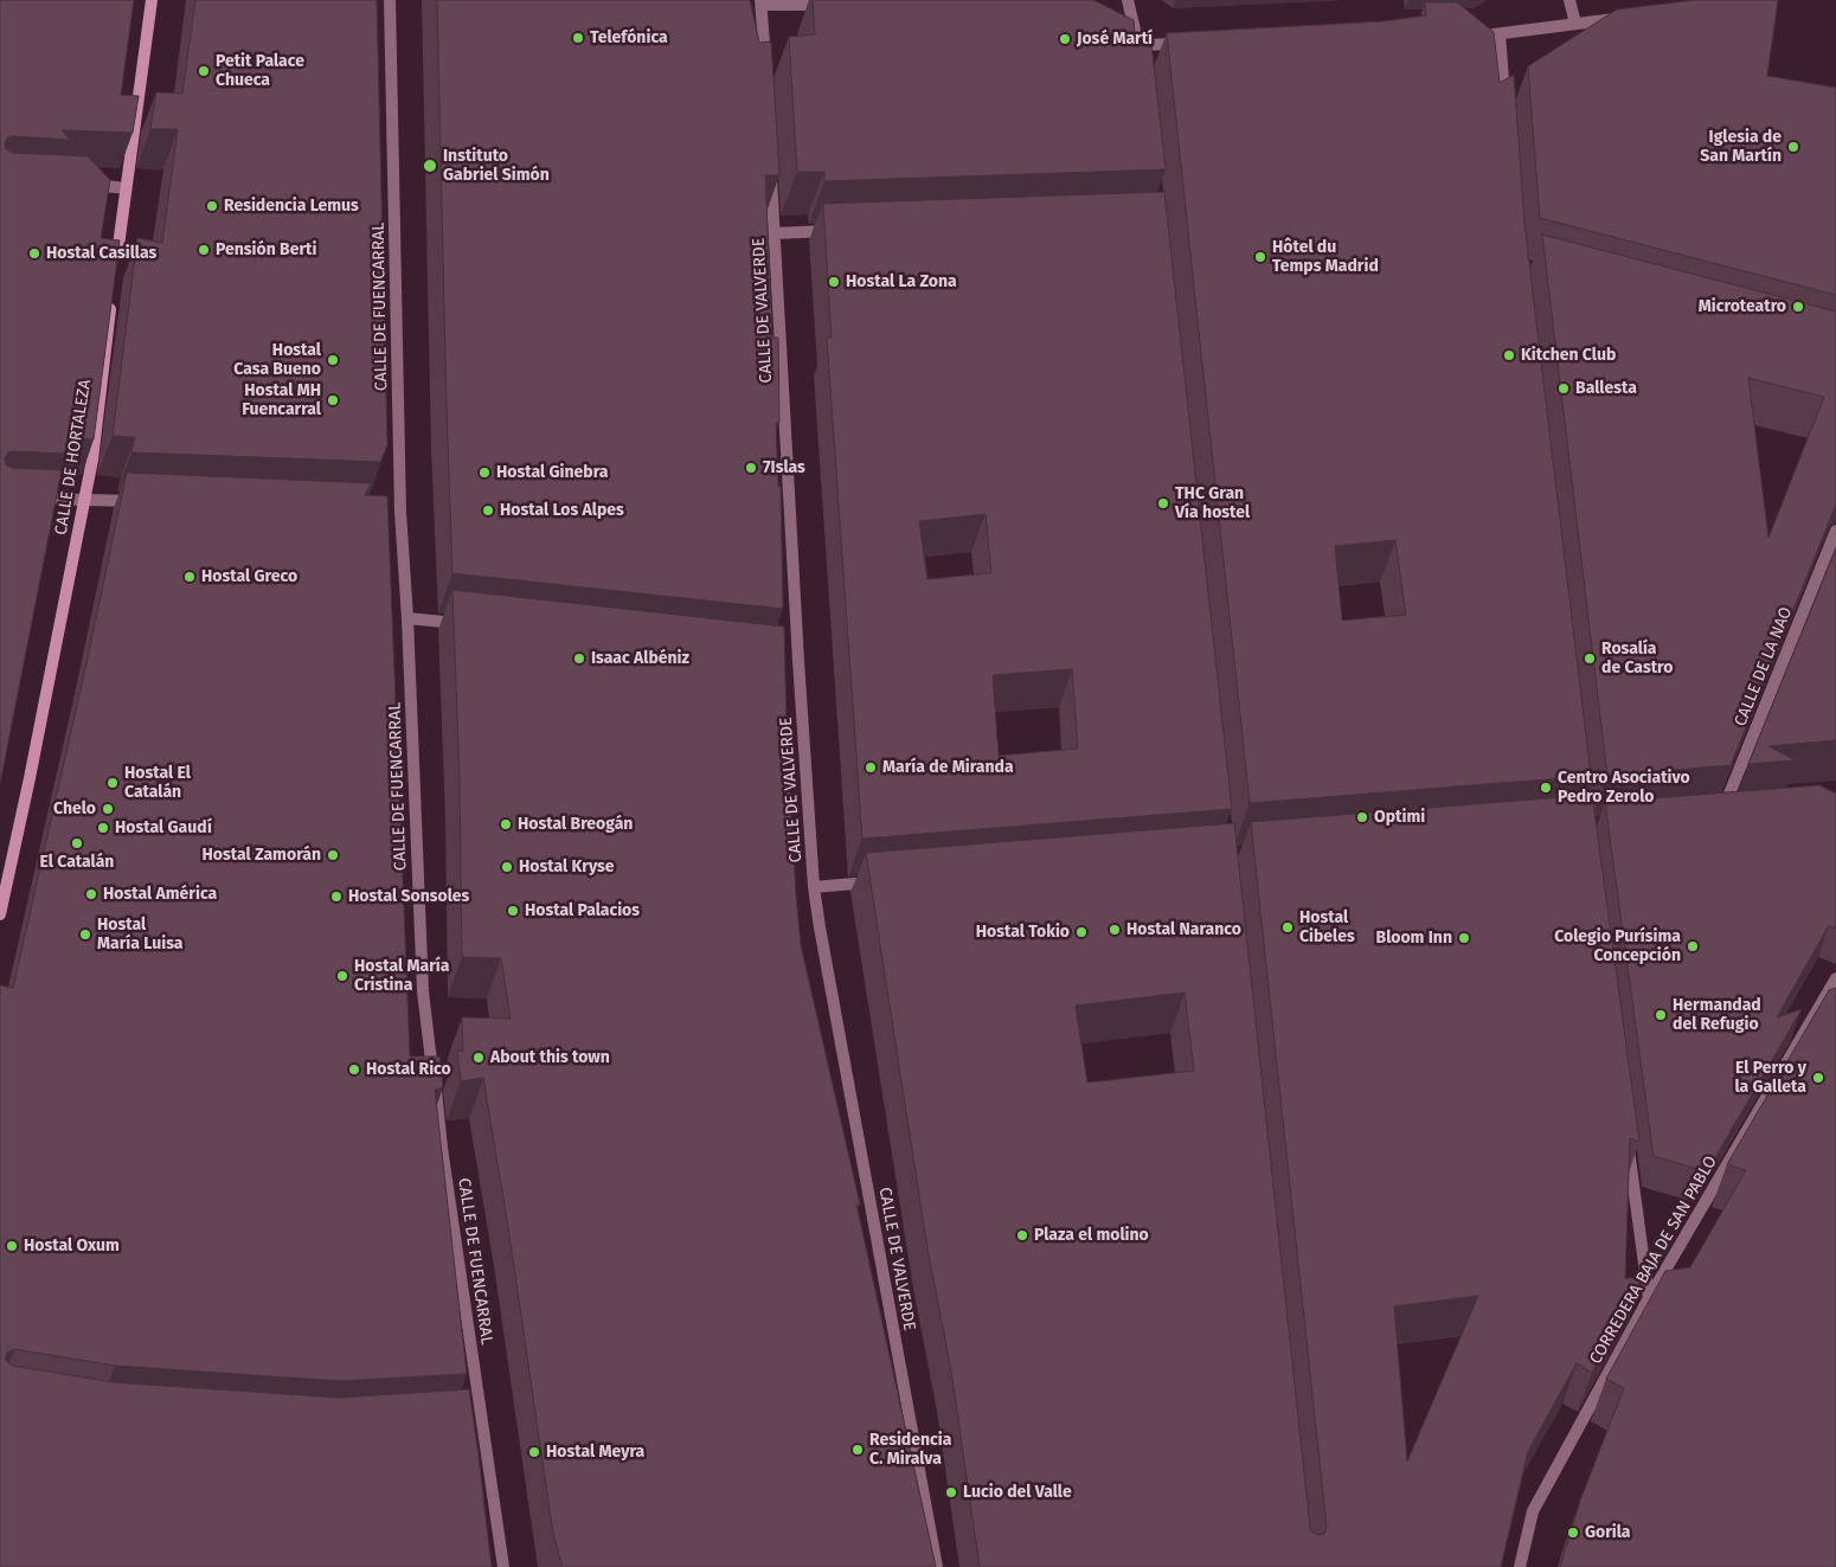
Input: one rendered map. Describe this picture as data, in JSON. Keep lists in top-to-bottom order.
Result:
{
  "streets": {
    "street": [
      "CALLE DE FUENCARRAL",
      "CALLE DE VALVERDE",
      "CALLE DE HORTALEZA",
      "CALLE DE LA NAO",
      "CORREDERA BAJA DE SAN PABLO"
    ]
  },
  "places": [
    "Telefónica",
    "José Martí",
    "Petit Palace Chueca",
    "Iglesia de San Martín",
    "Instituto Gabriel Simón",
    "Residencia Lemus",
    "Pensión Berti",
    "Hostal Casillas",
    "Hôtel du Temps Madrid",
    "Hostal La Zona",
    "Microteatro",
    "Kitchen Club",
    "Hostal Casa Bueno",
    "Ballesta",
    "Hostal MH Fuencarral",
    "7Islas",
    "Hostal Ginebra",
    "THC Gran Vía hostel",
    "Hostal Los Alpes",
    "Hostal Greco",
    "Isaac Albéniz",
    "Rosalía de Castro",
    "María de Miranda",
    "Hostal El Catalán",
    "Centro Asociativo Pedro Zerolo",
    "Chelo",
    "Optimi",
    "Hostal Breogán",
    "Hostal Gaudí",
    "El Catalán",
    "Hostal Zamorán",
    "Hostal Kryse",
    "Hostal América",
    "Hostal Sonsoles",
    "Hostal Palacios",
    "Hostal Cibeles",
    "Hostal Naranco",
    "Hostal Tokio",
    "Hostal María Luisa",
    "Bloom Inn",
    "Colegio Purísima Concepción",
    "Hostal María Cristina",
    "Hermandad del Refugio",
    "About this town",
    "Hostal Rico",
    "El Perro y la Galleta",
    "Plaza el molino",
    "Hostal Oxum",
    "Residencia C. Miralva",
    "Hostal Meyra",
    "Lucio del Valle",
    "Gorila"
  ]
}
